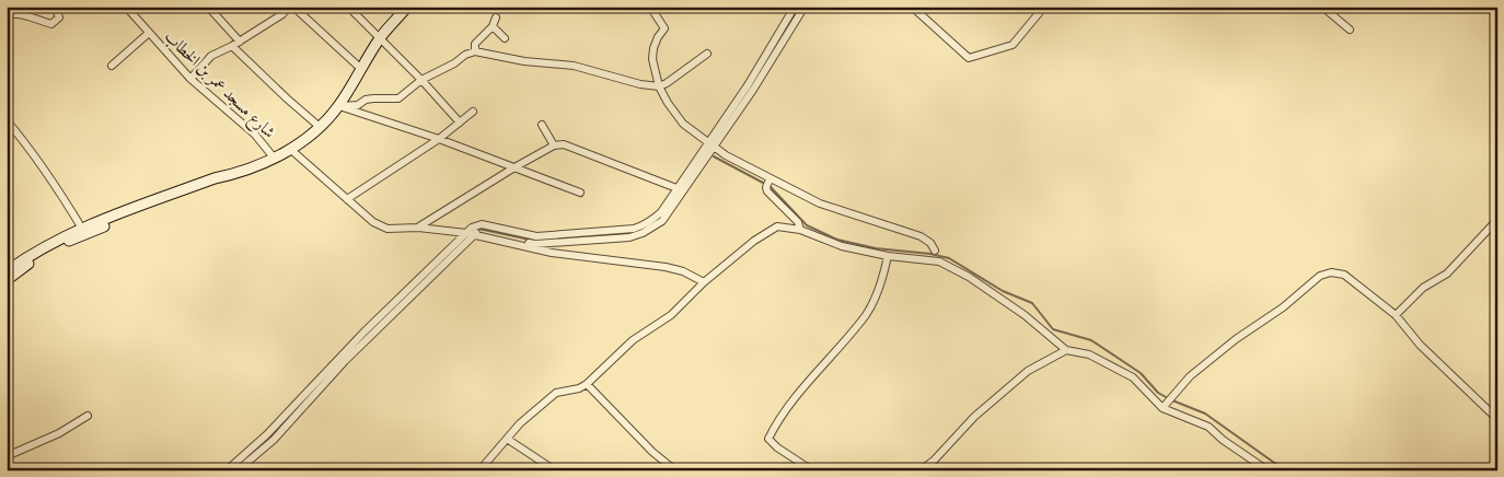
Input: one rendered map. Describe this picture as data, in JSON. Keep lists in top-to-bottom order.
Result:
{
  "streets": {
    "street": ["شارع مسجد عمر بن الخطاب"]
  }
}
